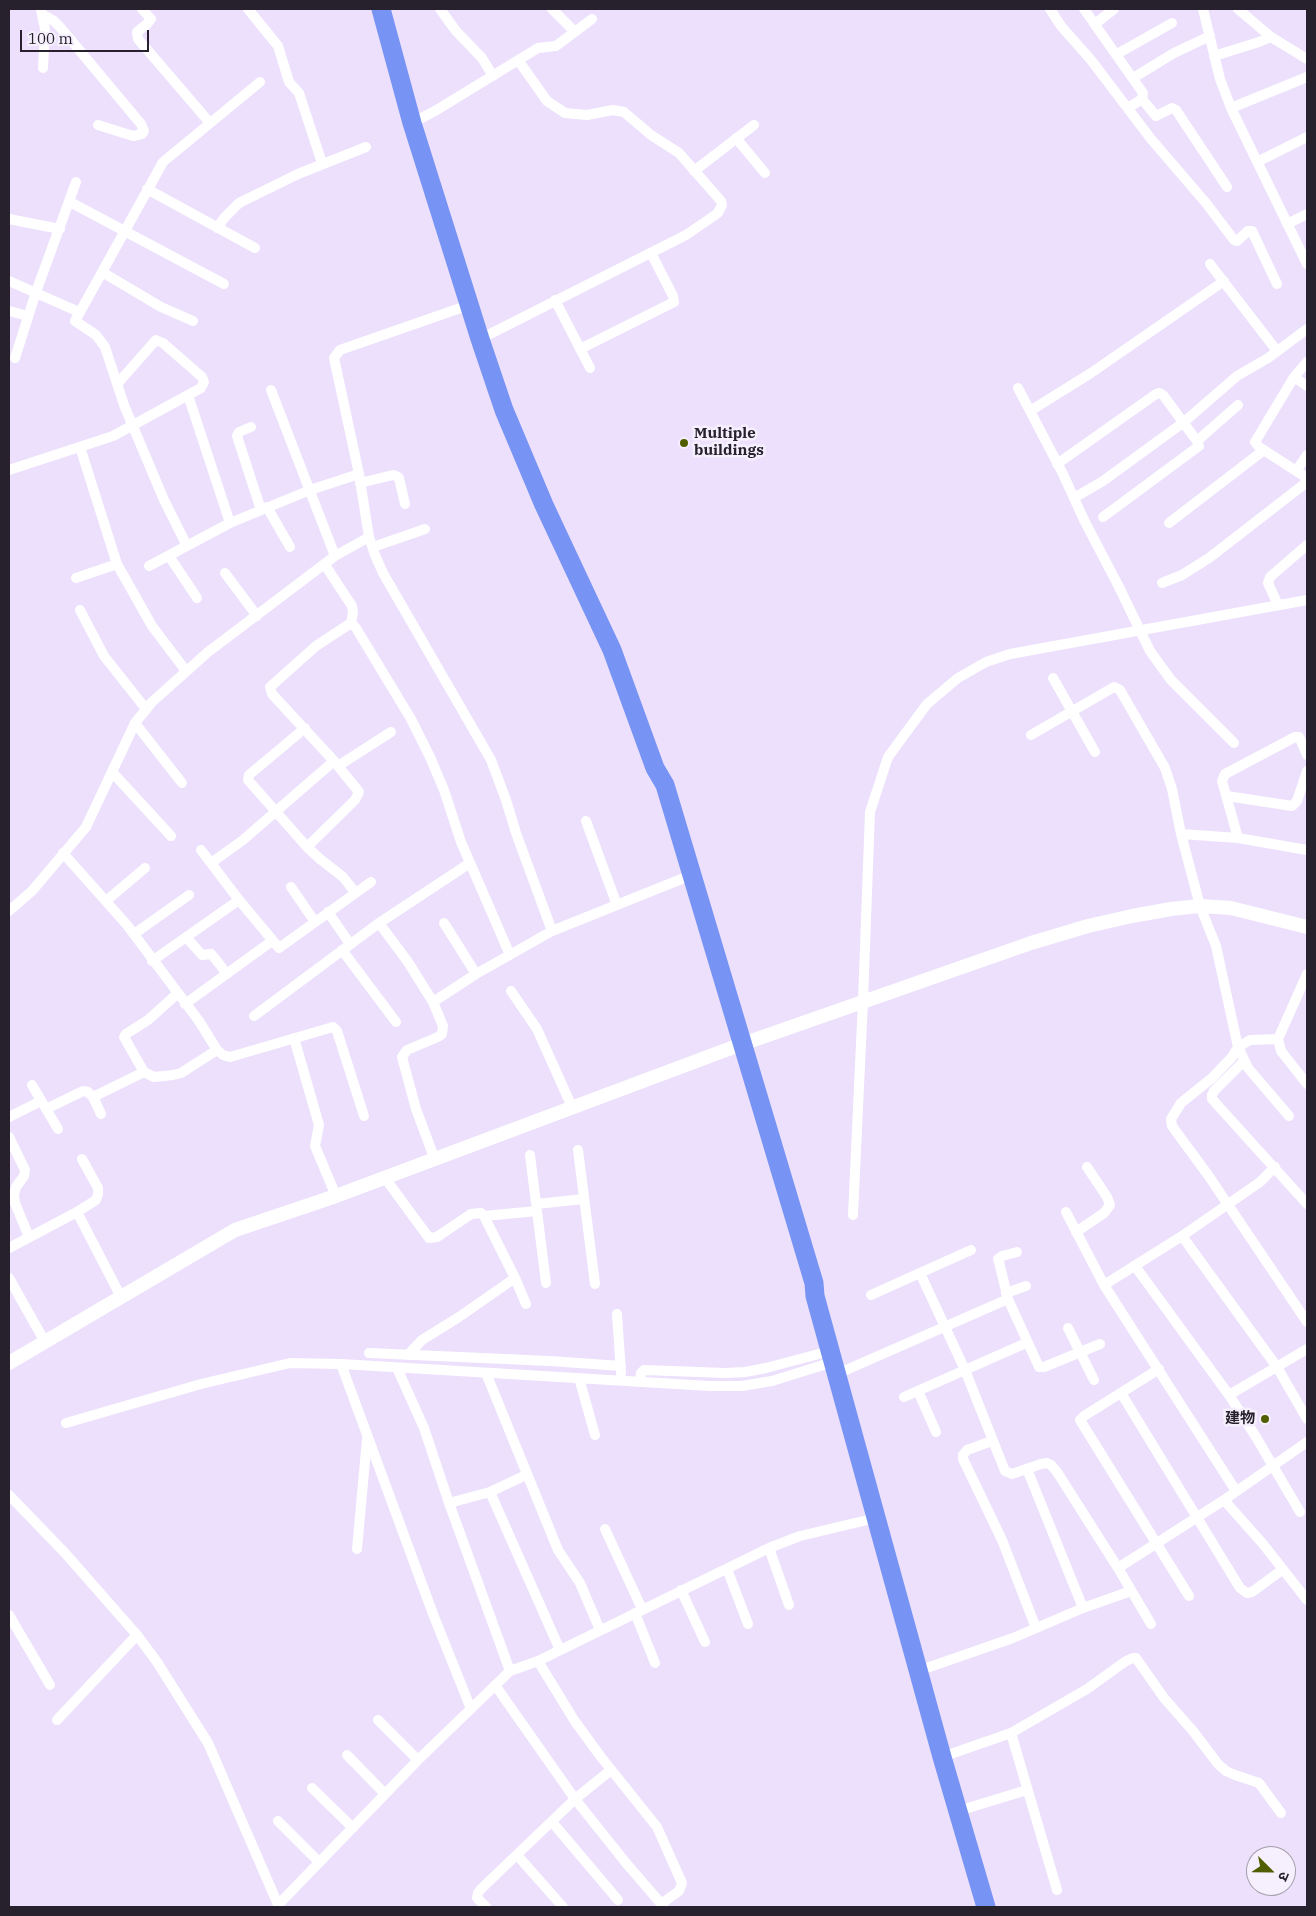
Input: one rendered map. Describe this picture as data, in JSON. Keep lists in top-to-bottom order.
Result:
{
  "places": ["Multiple buildings", "建物"],
  "scale_bar": "100 m",
  "north": "bottom right"
}
